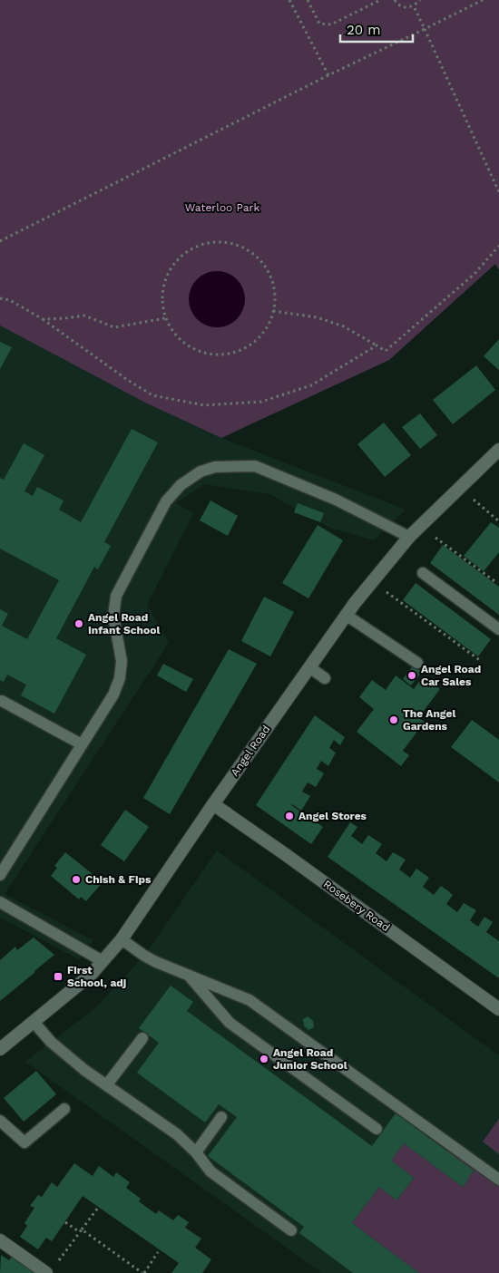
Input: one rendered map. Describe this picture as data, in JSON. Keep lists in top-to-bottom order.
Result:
{
  "streets": {
    "street": ["Angel Road", "Rosebery Road"]
  },
  "crossings": [
    ["Angel Road", "Rosebery Road"]
  ],
  "parks": ["Waterloo Park"],
  "places": {
    "other": [
      "Angel Road Infant School",
      "Angel Road Car Sales",
      "The Angel Gardens",
      "Angel Stores",
      "Chish & Fips",
      "Angel Road Junior School"
    ],
    "transit": ["First School, adj"]
  },
  "scale_bar": "20 m"
}
